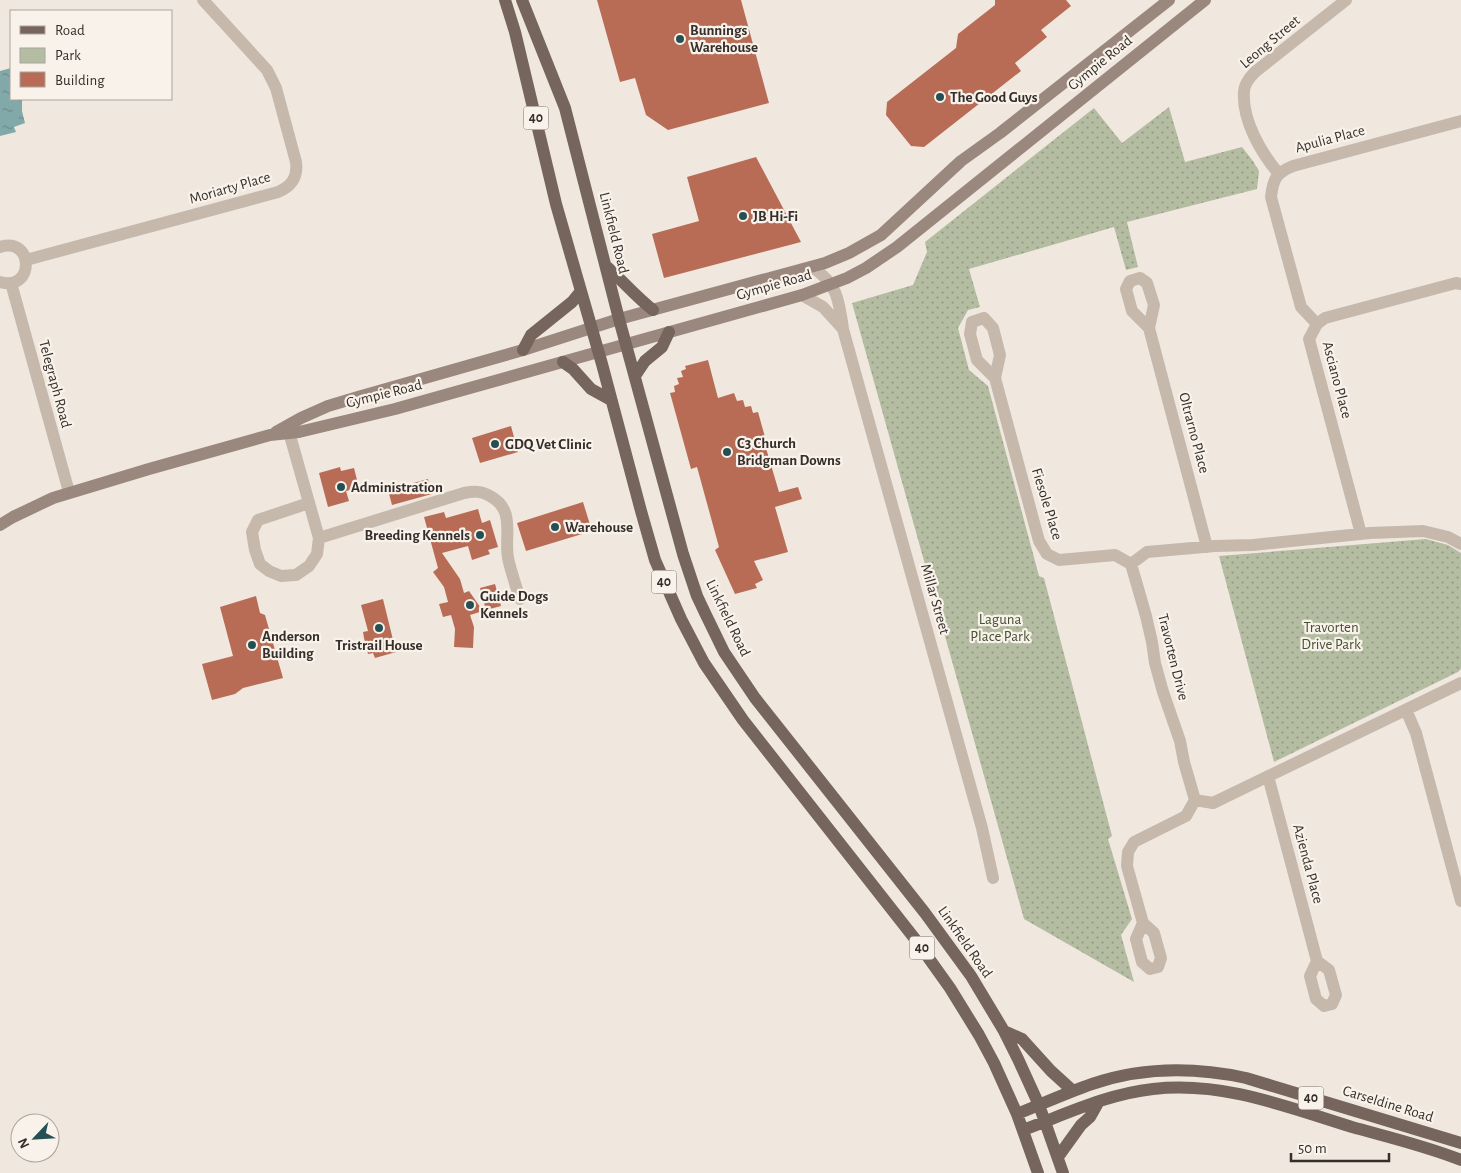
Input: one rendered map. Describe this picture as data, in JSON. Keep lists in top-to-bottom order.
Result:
{
  "streets": {
    "main road": [
      "Gympie Road",
      "40",
      "Linkfield Road",
      "Carseldine Road"
    ],
    "street": [
      "Leong Street",
      "Apulia Place",
      "Moriarty Place",
      "Asciano Place",
      "Telegraph Road",
      "Oltrarno Place",
      "Fiesole Place",
      "Millar Street",
      "Travorten Drive",
      "Azienda Place"
    ]
  },
  "crossings": [
    ["Leong Street", "Apulia Place"],
    ["Gympie Road", "40"],
    ["Gympie Road", "Linkfield Road"],
    ["Gympie Road", "Telegraph Road"],
    ["Gympie Road", "Millar Street"],
    ["40", "Linkfield Road"],
    ["40", "Carseldine Road"],
    ["Linkfield Road", "Carseldine Road"],
    ["Fiesole Place", "Travorten Drive"]
  ],
  "parks": ["Laguna Place Park", "Travorten Drive Park"],
  "places": [
    "Bunnings Warehouse",
    "The Good Guys",
    "JB Hi-Fi",
    "GDQ Vet Clinic",
    "C3 Church Bridgman Downs",
    "Administration",
    "Warehouse",
    "Breeding Kennels",
    "Guide Dogs Kennels",
    "Tristrail House",
    "Anderson Building"
  ],
  "legend": ["Road", "Park", "Building"],
  "scale_bar": "50 m",
  "north": "bottom left"
}
